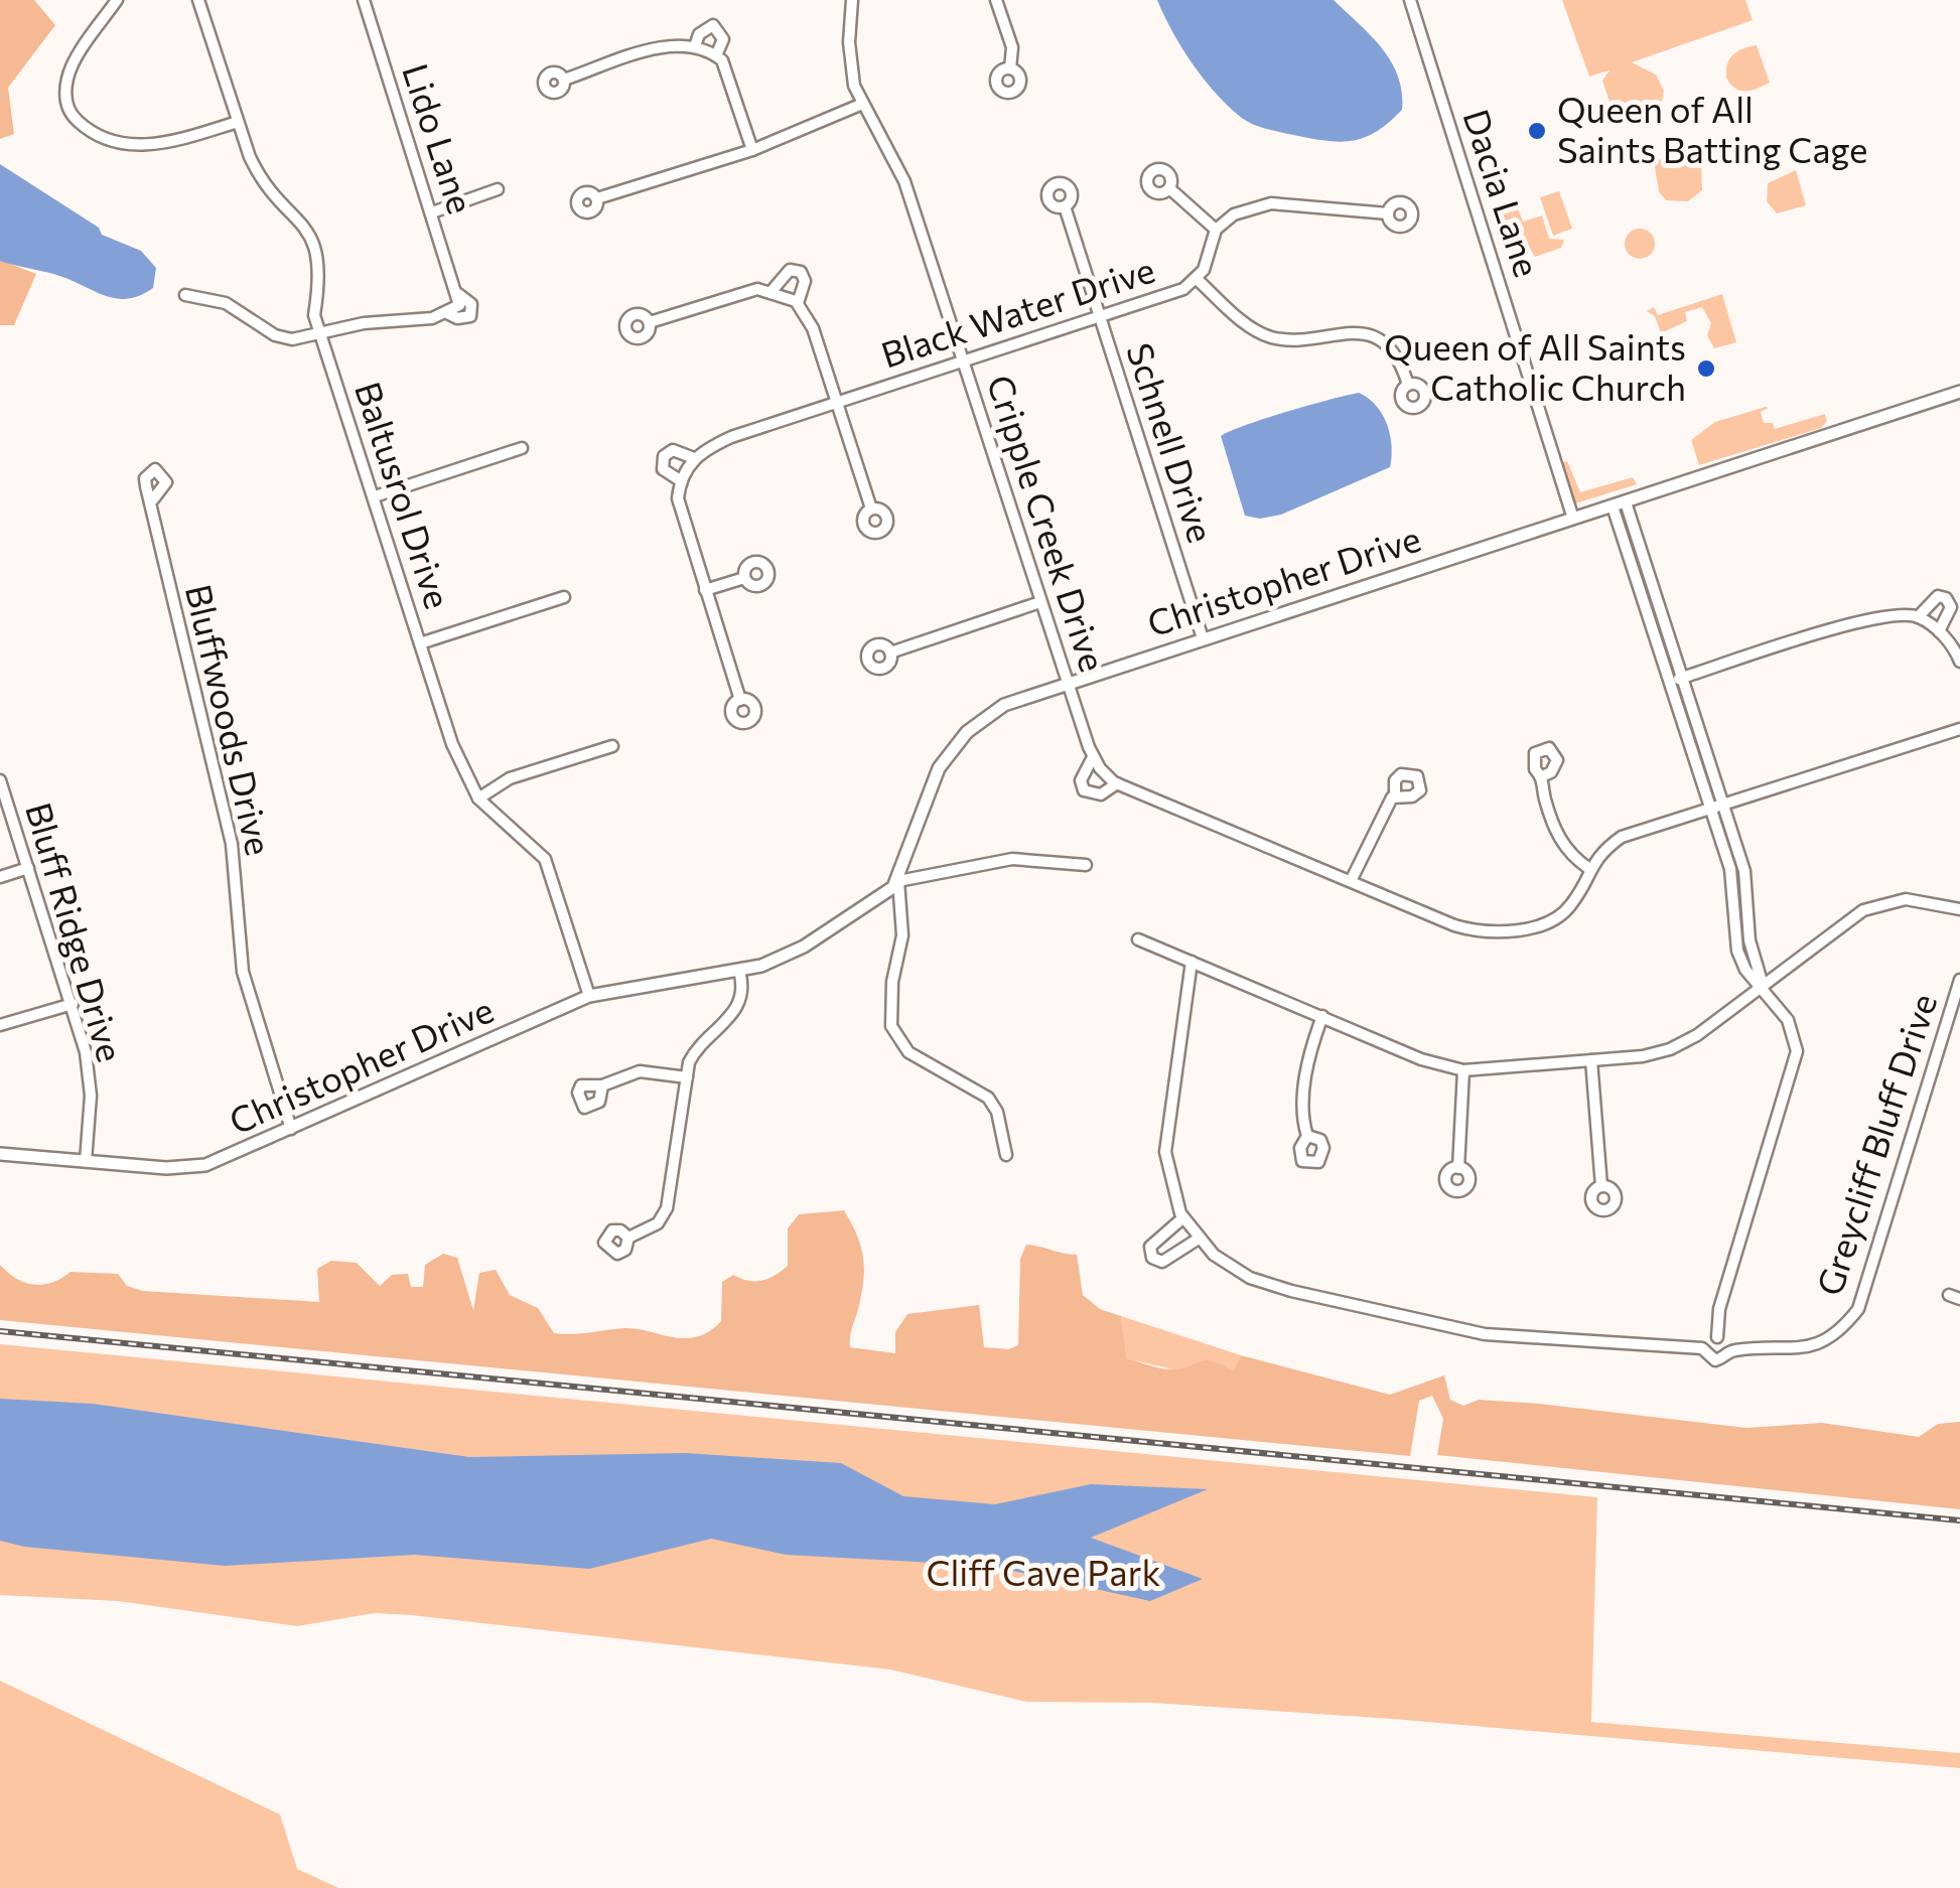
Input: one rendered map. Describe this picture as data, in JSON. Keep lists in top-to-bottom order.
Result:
{
  "streets": {
    "street": [
      "Lido Lane",
      "Dacia Lane",
      "Black Water Drive",
      "Schnell Drive",
      "Baltusrol Drive",
      "Cripple Creek Drive",
      "Christopher Drive",
      "Bluffwoods Drive",
      "Bluff Ridge Drive",
      "Greycliff Bluff Drive"
    ]
  },
  "crossings": [
    ["Lido Lane", "Baltusrol Drive"],
    ["Dacia Lane", "Christopher Drive"],
    ["Black Water Drive", "Schnell Drive"],
    ["Black Water Drive", "Cripple Creek Drive"],
    ["Schnell Drive", "Christopher Drive"],
    ["Baltusrol Drive", "Christopher Drive"],
    ["Cripple Creek Drive", "Christopher Drive"],
    ["Christopher Drive", "Bluffwoods Drive"],
    ["Christopher Drive", "Bluff Ridge Drive"]
  ],
  "parks": ["Cliff Cave Park"],
  "places": ["Queen of All Saints Batting Cage", "Queen of All Saints Catholic Church"]
}
